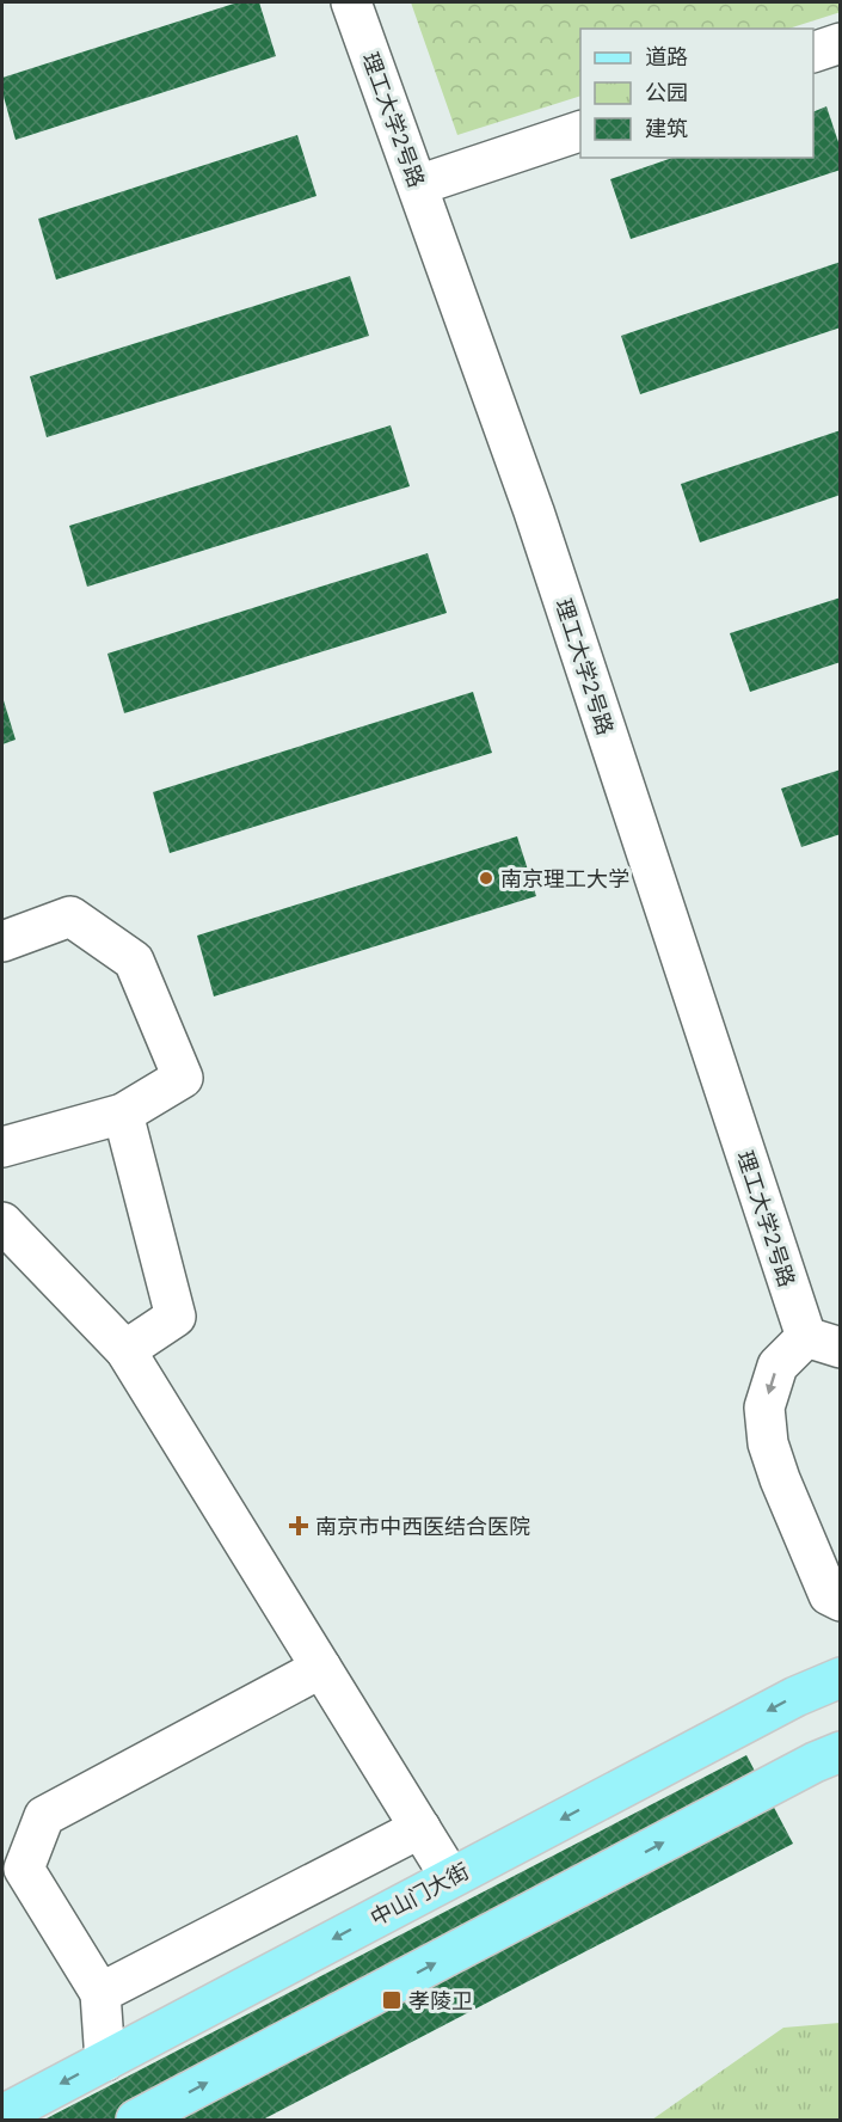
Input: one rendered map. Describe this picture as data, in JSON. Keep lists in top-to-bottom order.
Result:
{
  "streets": {
    "main road": ["中山门大街"],
    "street": ["理工大学2号路"]
  },
  "places": {
    "other": ["南京理工大学"],
    "health": ["南京市中西医结合医院"],
    "transit": ["孝陵卫"]
  },
  "legend": ["道路", "公园", "建筑"]
}
